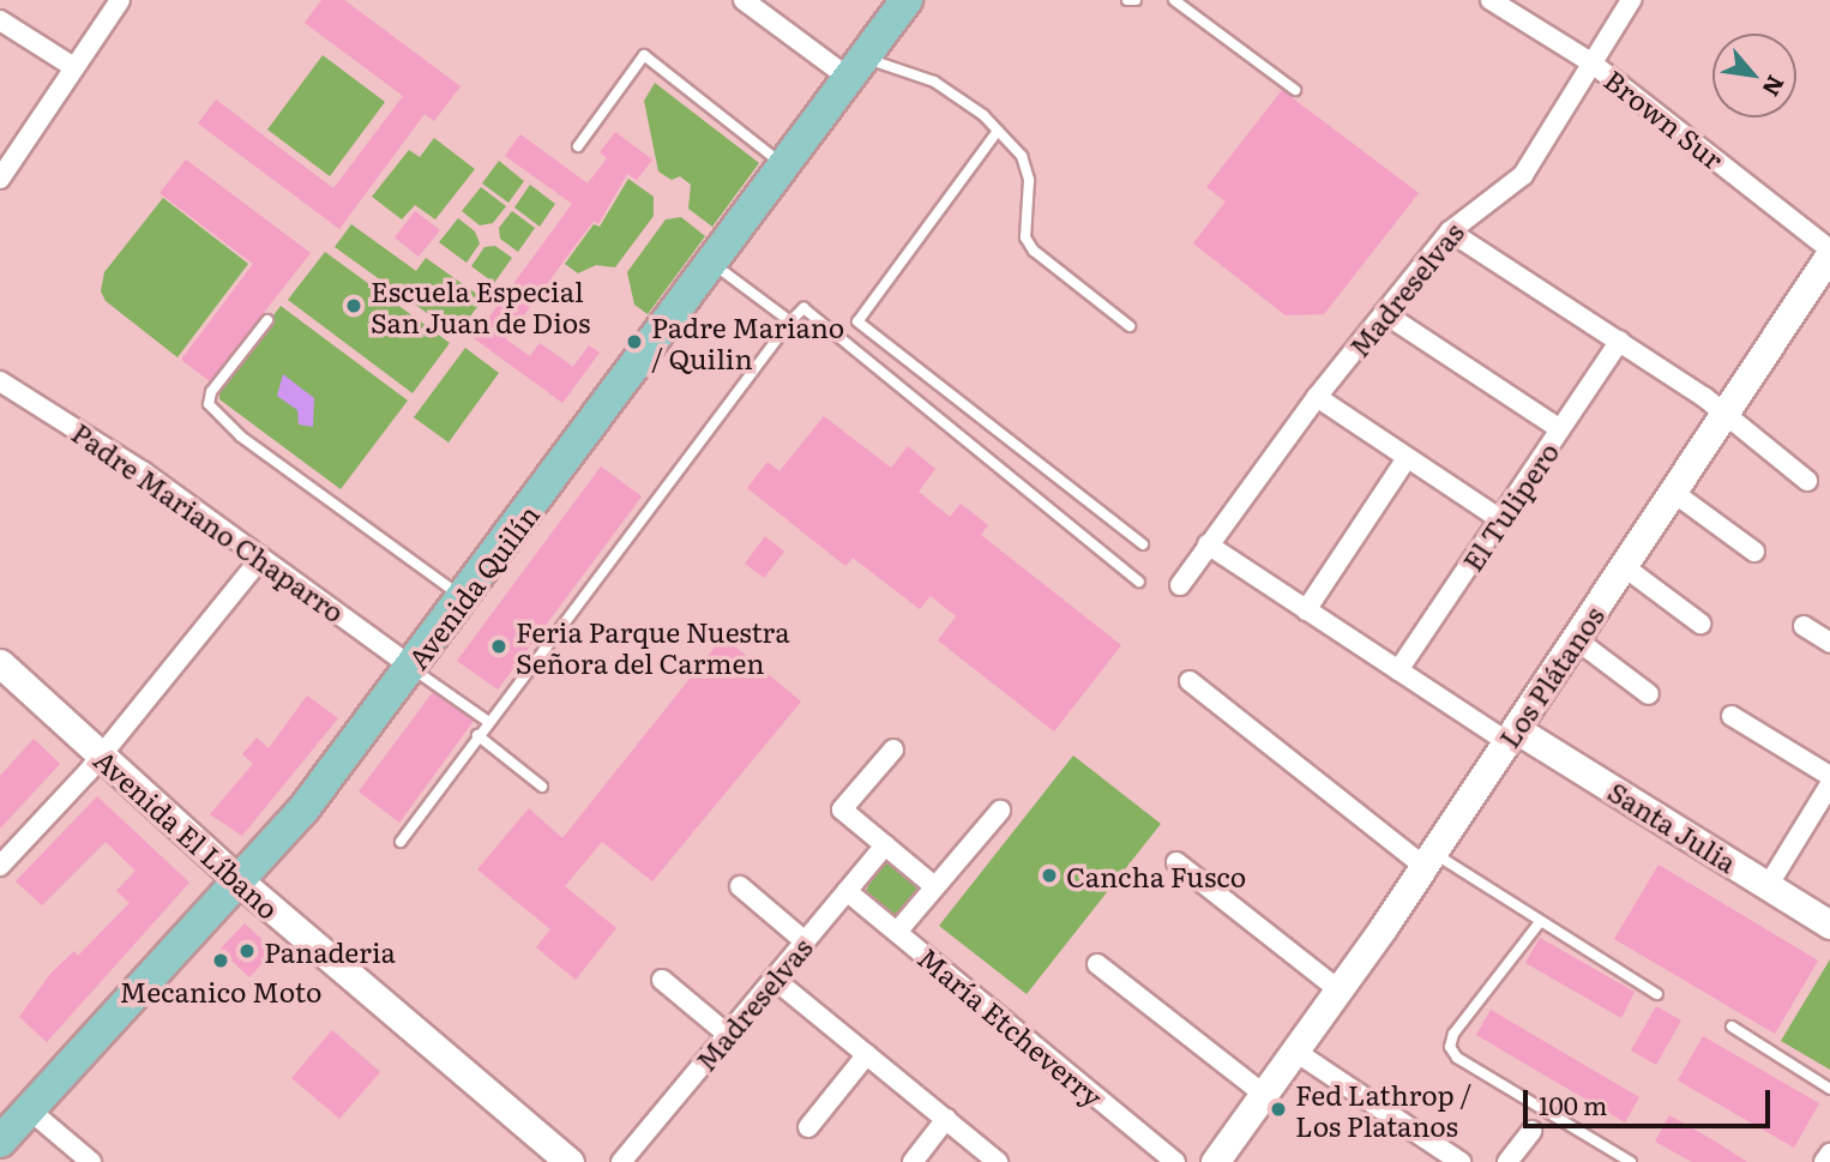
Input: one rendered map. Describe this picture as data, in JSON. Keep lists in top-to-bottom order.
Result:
{
  "streets": {
    "main road": ["Avenida Quilín"],
    "street": [
      "Brown Sur",
      "Madreselvas",
      "El Tulipero",
      "Padre Mariano Chaparro",
      "Los Plátanos",
      "Santa Julia",
      "Avenida El Líbano",
      "María Etcheverry"
    ]
  },
  "crossings": [
    ["Brown Sur", "Madreselvas"],
    ["Brown Sur", "Los Plátanos"],
    ["Madreselvas", "María Etcheverry"],
    ["Padre Mariano Chaparro", "Avenida Quilín"],
    ["Avenida Quilín", "Avenida El Líbano"],
    ["Los Plátanos", "Santa Julia"]
  ],
  "places": [
    "Escuela Especial San Juan de Dios",
    "Padre Mariano / Quilin",
    "Feria Parque Nuestra Señora del Carmen",
    "Cancha Fusco",
    "Panaderia",
    "Mecanico Moto",
    "Fed Lathrop / Los Platanos"
  ],
  "scale_bar": "100 m",
  "north": "bottom right"
}
